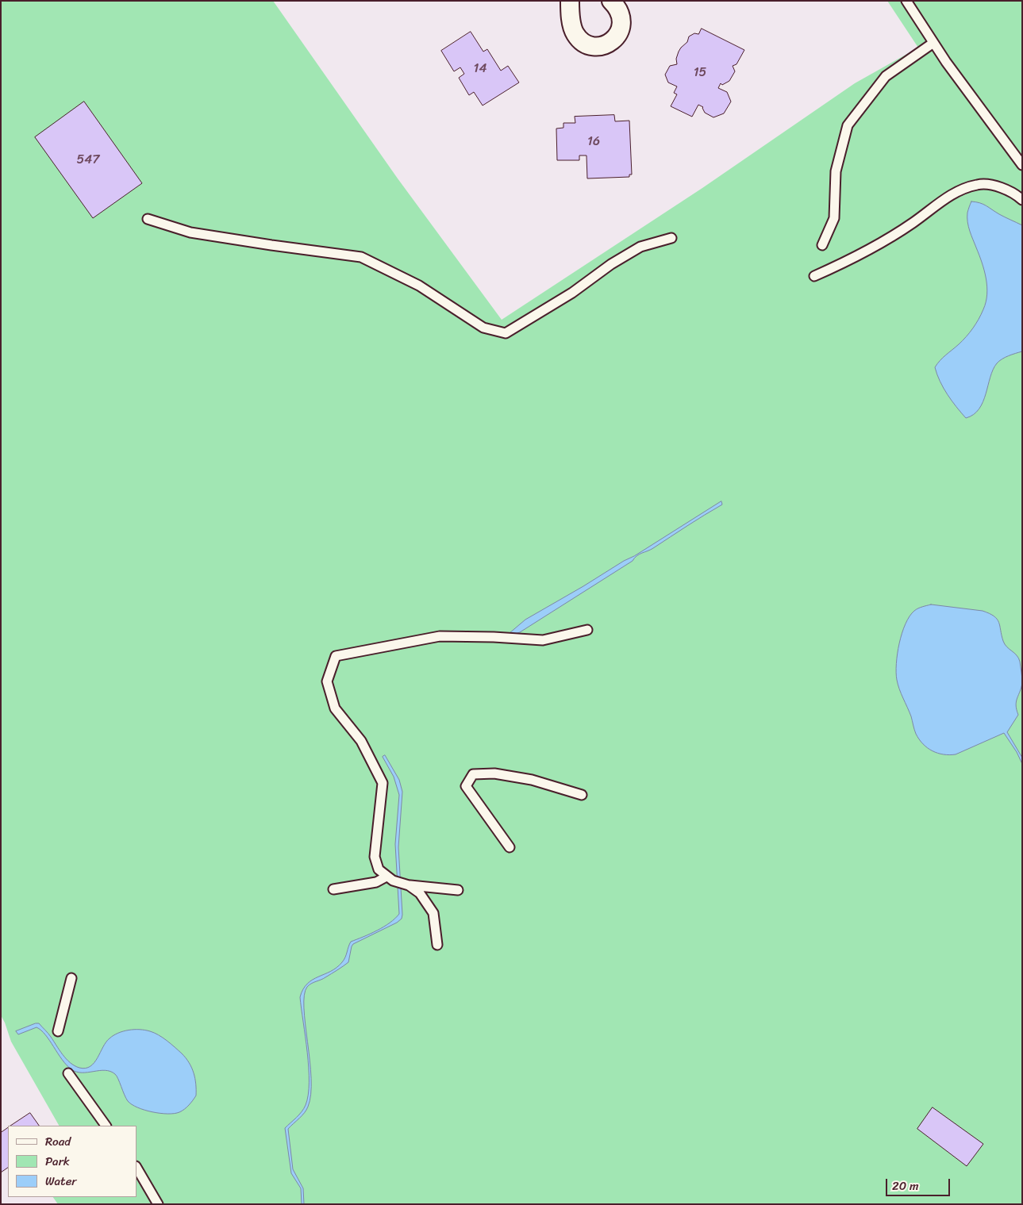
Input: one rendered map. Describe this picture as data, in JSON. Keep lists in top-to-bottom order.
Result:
{
  "house_numbers": [
    "14",
    "15",
    "16",
    "547"
  ],
  "legend": ["Road", "Park", "Water"],
  "scale_bar": "20 m"
}
